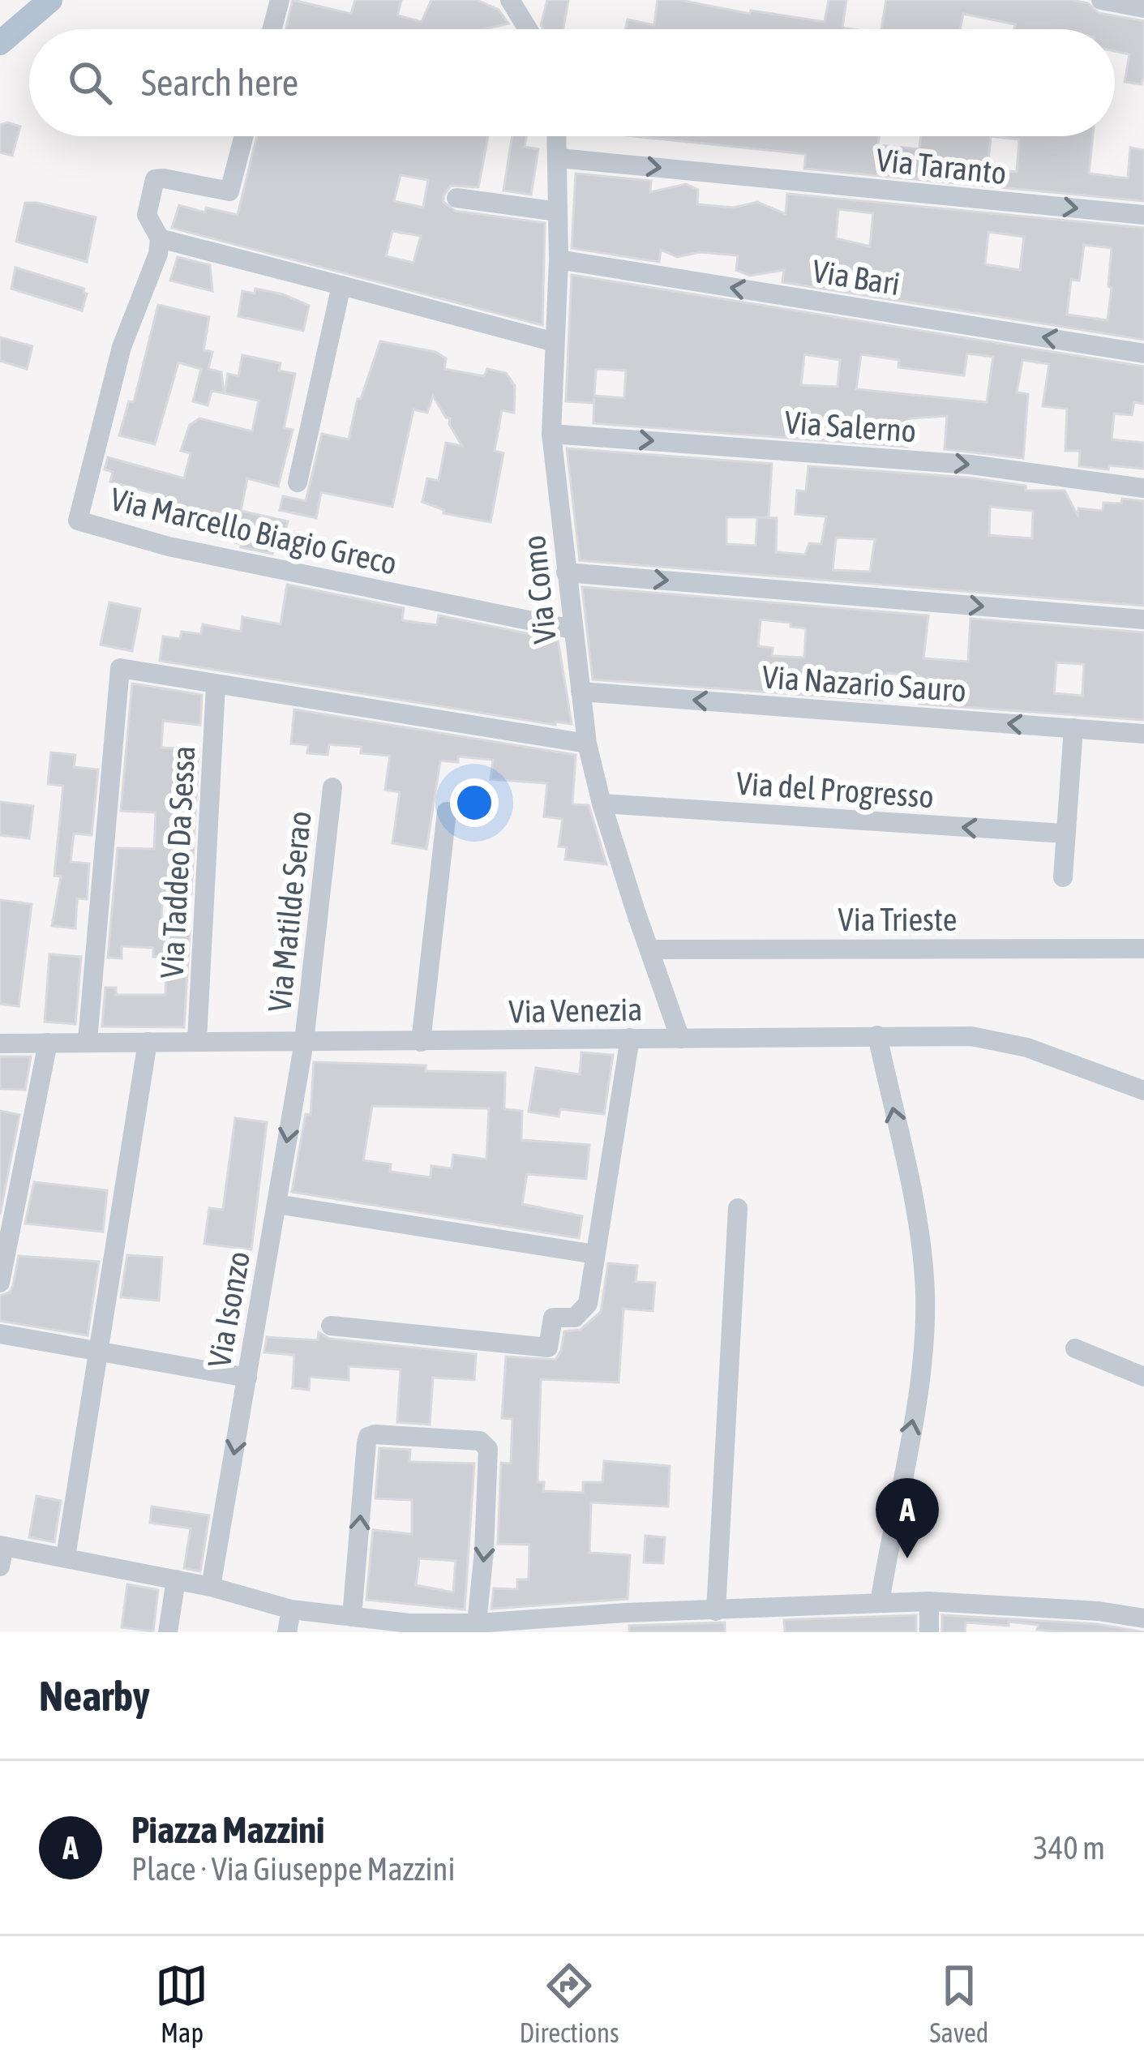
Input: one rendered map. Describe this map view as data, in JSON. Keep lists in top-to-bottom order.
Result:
{
  "streets": {
    "street": [
      "Via Taranto",
      "Via Bari",
      "Via Salerno",
      "Via Marcello Biagio Greco",
      "Via Como",
      "Via Nazario Sauro",
      "Via del Progresso",
      "Via Taddeo Da Sessa",
      "Via Matilde Serao",
      "Via Trieste",
      "Via Venezia",
      "Via Isonzo"
    ]
  },
  "crossings": [
    ["Via Taranto", "Via Como"],
    ["Via Bari", "Via Como"],
    ["Via Salerno", "Via Como"],
    ["Via Marcello Biagio Greco", "Via Como"],
    ["Via Como", "Via Nazario Sauro"],
    ["Via Como", "Via del Progresso"],
    ["Via Como", "Via Trieste"],
    ["Via Como", "Via Venezia"],
    ["Via Taddeo Da Sessa", "Via Venezia"],
    ["Via Matilde Serao", "Via Venezia"],
    ["Via Matilde Serao", "Via Isonzo"],
    ["Via Venezia", "Via Isonzo"]
  ],
  "one_way": ["Via Taranto", "Via Bari", "Via del Progresso"],
  "page": {
    "search": "Search here",
    "pins": "A",
    "heading": "Nearby",
    "list": [
      {
        "mark": "A",
        "name": "Piazza Mazzini",
        "note": "Place · Via Giuseppe Mazzini",
        "value": "340 m"
      }
    ],
    "nav": ["Map", "Directions", "Saved"]
  }
}
